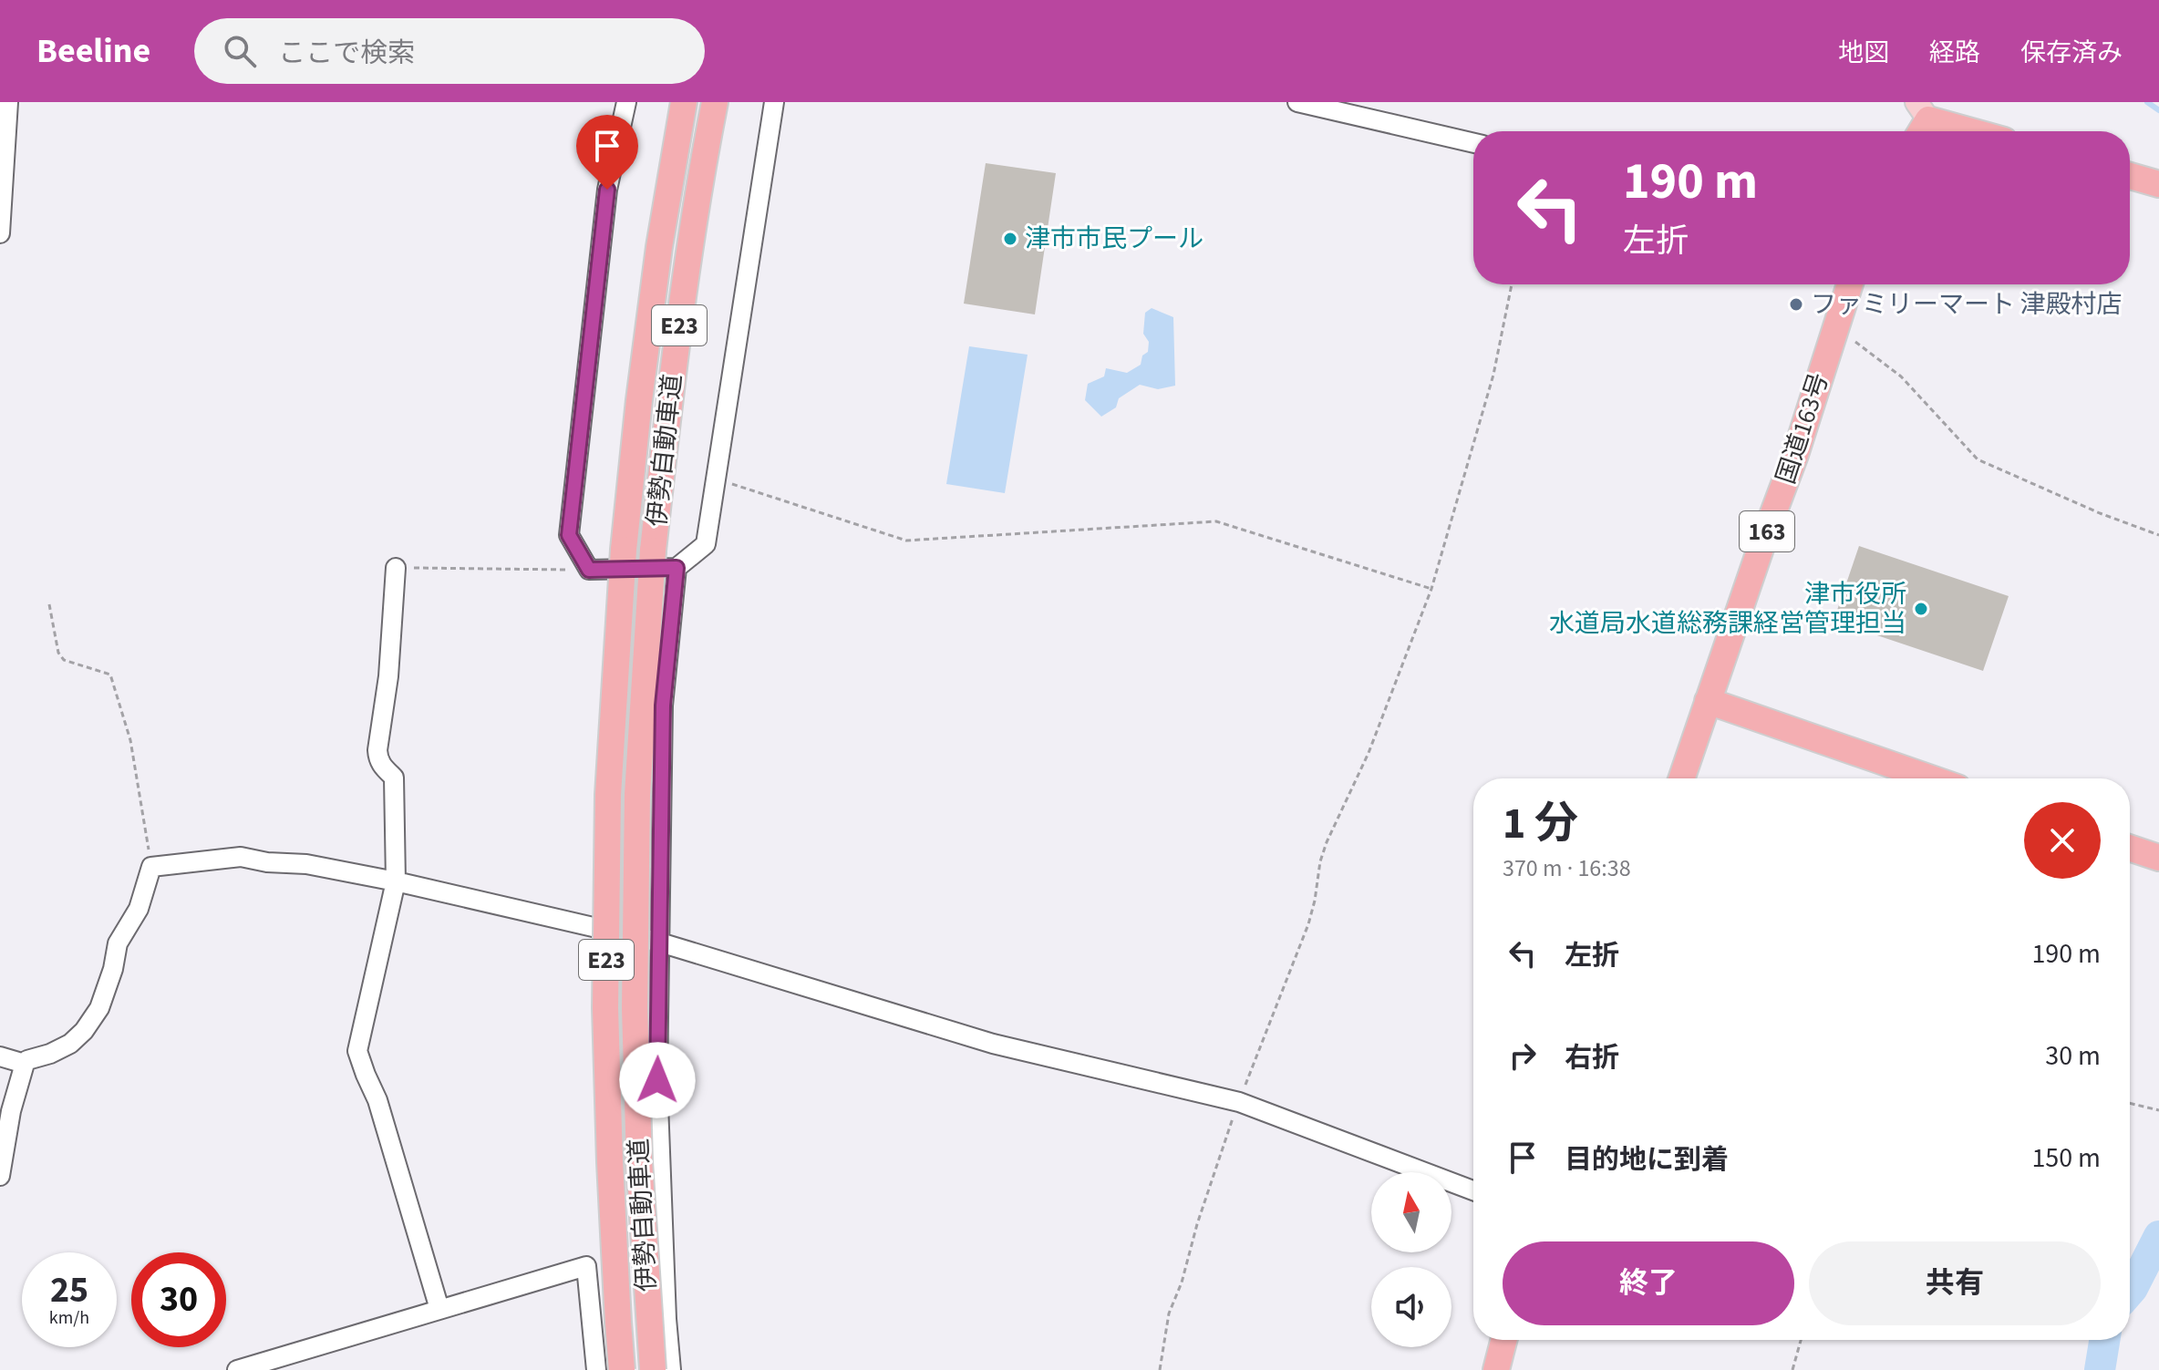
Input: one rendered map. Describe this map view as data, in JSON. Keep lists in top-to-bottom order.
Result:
{
  "streets": {
    "highway": [
      "E23",
      "国道163号",
      "伊勢自動車道",
      "163"
    ]
  },
  "places": ["津市市民プール", "ファミリーマート 津殿村店", "津市役所 水道局水道総務課経営管理担当"],
  "north": "top",
  "page": {
    "header": "Beeline",
    "search": "ここで検索",
    "nav": ["地図", "経路", "保存済み"],
    "turn": ["190 m", "左折"],
    "heading": ["1 分", "370 m · 16:38"],
    "list": [
      {
        "name": "左折",
        "value": "190 m"
      },
      {
        "name": "右折",
        "value": "30 m"
      },
      {
        "name": "目的地に到着",
        "value": "150 m"
      }
    ],
    "buttons": ["終了", "共有"],
    "speed": "25 km/h",
    "limit": "30"
  }
}
